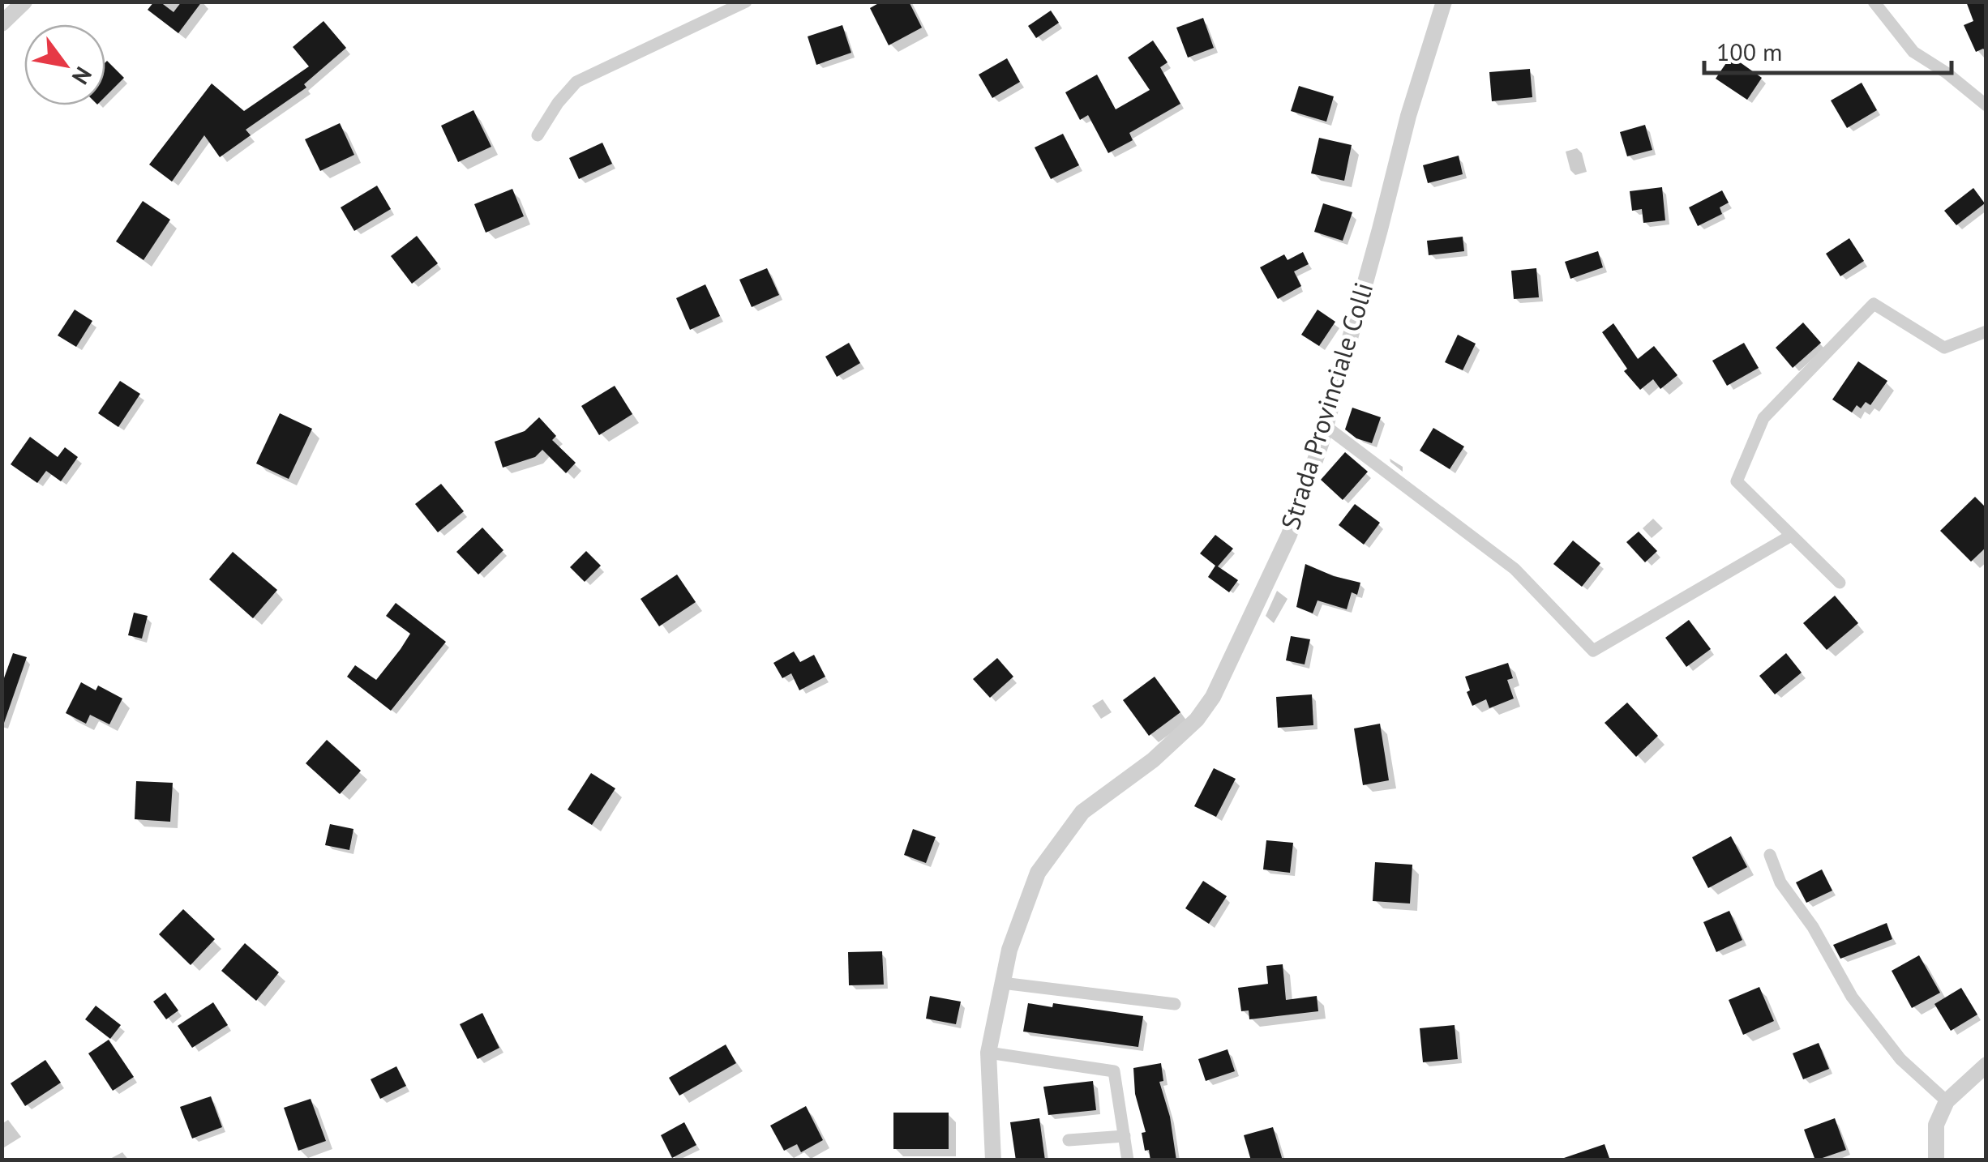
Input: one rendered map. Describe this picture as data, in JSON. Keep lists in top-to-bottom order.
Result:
{
  "streets": {
    "street": ["Strada Provinciale Colli"]
  },
  "scale_bar": "100 m",
  "north": "bottom right"
}
